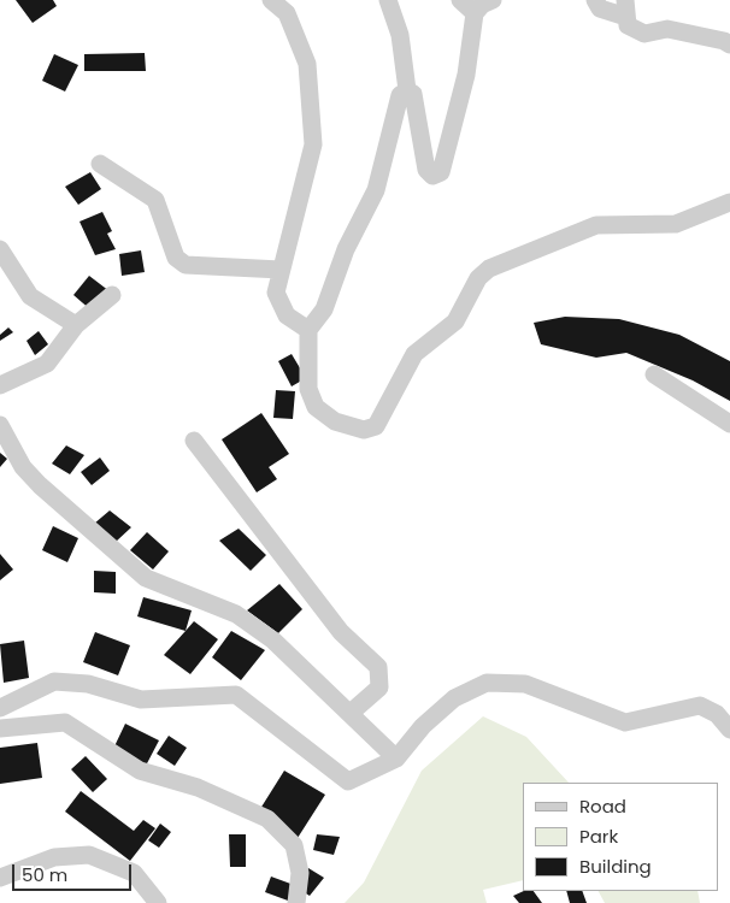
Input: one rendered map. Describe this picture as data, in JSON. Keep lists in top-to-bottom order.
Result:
{
  "legend": ["Road", "Park", "Building"],
  "scale_bar": "50 m"
}
